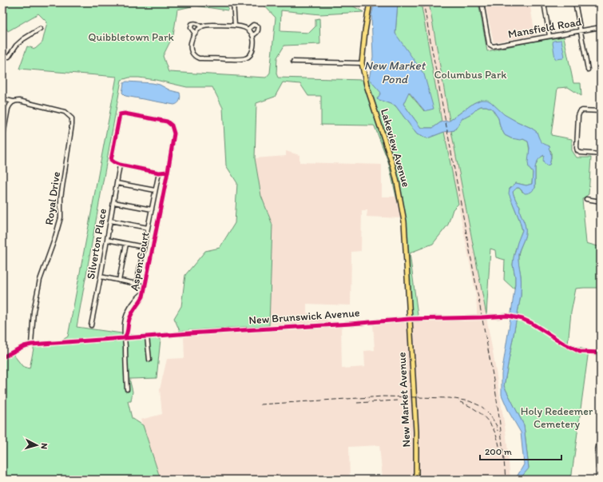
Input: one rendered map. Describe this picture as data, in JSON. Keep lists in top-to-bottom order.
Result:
{
  "streets": {
    "main road": ["Lakeview Avenue", "New Market Avenue"],
    "street": [
      "Mansfield Road",
      "Royal Drive",
      "Silverton Place",
      "Aspen Court",
      "New Brunswick Avenue"
    ]
  },
  "crossings": [
    ["Lakeview Avenue", "New Brunswick Avenue"],
    ["Lakeview Avenue", "New Market Avenue"],
    ["Royal Drive", "New Brunswick Avenue"],
    ["Silverton Place", "Aspen Court"],
    ["Aspen Court", "New Brunswick Avenue"],
    ["New Brunswick Avenue", "New Market Avenue"]
  ],
  "water": ["New Market Pond"],
  "parks": ["Quibbletown Park", "Columbus Park", "Holy Redeemer Cemetery"],
  "scale_bar": "200 m",
  "north": "right"
}
